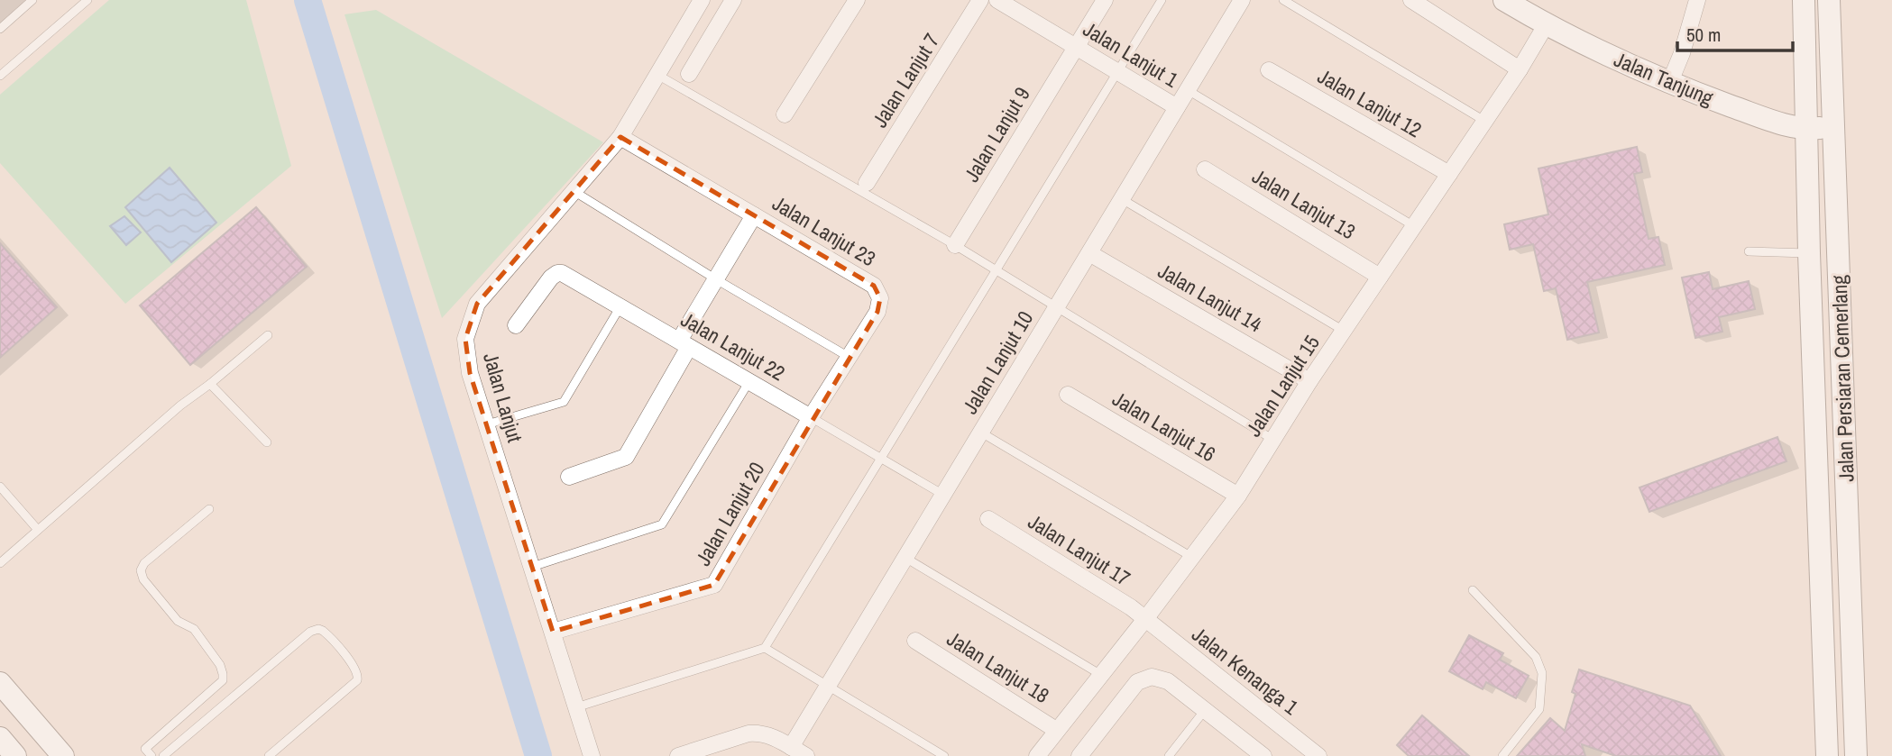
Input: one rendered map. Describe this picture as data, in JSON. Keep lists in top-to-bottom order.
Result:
{
  "streets": {
    "main road": ["Jalan Tanjung", "Jalan Persiaran Cemerlang"],
    "street": [
      "Jalan Lanjut 1",
      "Jalan Lanjut 7",
      "Jalan Lanjut 12",
      "Jalan Lanjut 9",
      "Jalan Lanjut 13",
      "Jalan Lanjut 23",
      "Jalan Lanjut 14",
      "Jalan Lanjut 22",
      "Jalan Lanjut 10",
      "Jalan Lanjut 15",
      "Jalan Lanjut",
      "Jalan Lanjut 16",
      "Jalan Lanjut 20",
      "Jalan Lanjut 17",
      "Jalan Lanjut 18",
      "Jalan Kenanga 1"
    ]
  },
  "crossings": [
    ["Jalan Lanjut 1", "Jalan Lanjut 9"],
    ["Jalan Lanjut 1", "Jalan Lanjut 10"],
    ["Jalan Tanjung", "Jalan Persiaran Cemerlang"],
    ["Jalan Tanjung", "Jalan Lanjut 15"],
    ["Jalan Lanjut 12", "Jalan Lanjut 15"],
    ["Jalan Lanjut 13", "Jalan Lanjut 15"],
    ["Jalan Lanjut 23", "Jalan Lanjut 22"],
    ["Jalan Lanjut 23", "Jalan Lanjut"],
    ["Jalan Lanjut 23", "Jalan Lanjut 20"],
    ["Jalan Lanjut 14", "Jalan Lanjut 10"],
    ["Jalan Lanjut 14", "Jalan Lanjut 15"],
    ["Jalan Lanjut 22", "Jalan Lanjut 10"],
    ["Jalan Lanjut 22", "Jalan Lanjut 20"],
    ["Jalan Lanjut 15", "Jalan Lanjut 16"],
    ["Jalan Lanjut 15", "Jalan Lanjut 17"],
    ["Jalan Lanjut 15", "Jalan Lanjut 18"],
    ["Jalan Lanjut 15", "Jalan Kenanga 1"],
    ["Jalan Lanjut", "Jalan Lanjut 20"],
    ["Jalan Lanjut 17", "Jalan Kenanga 1"]
  ],
  "scale_bar": "50 m"
}
